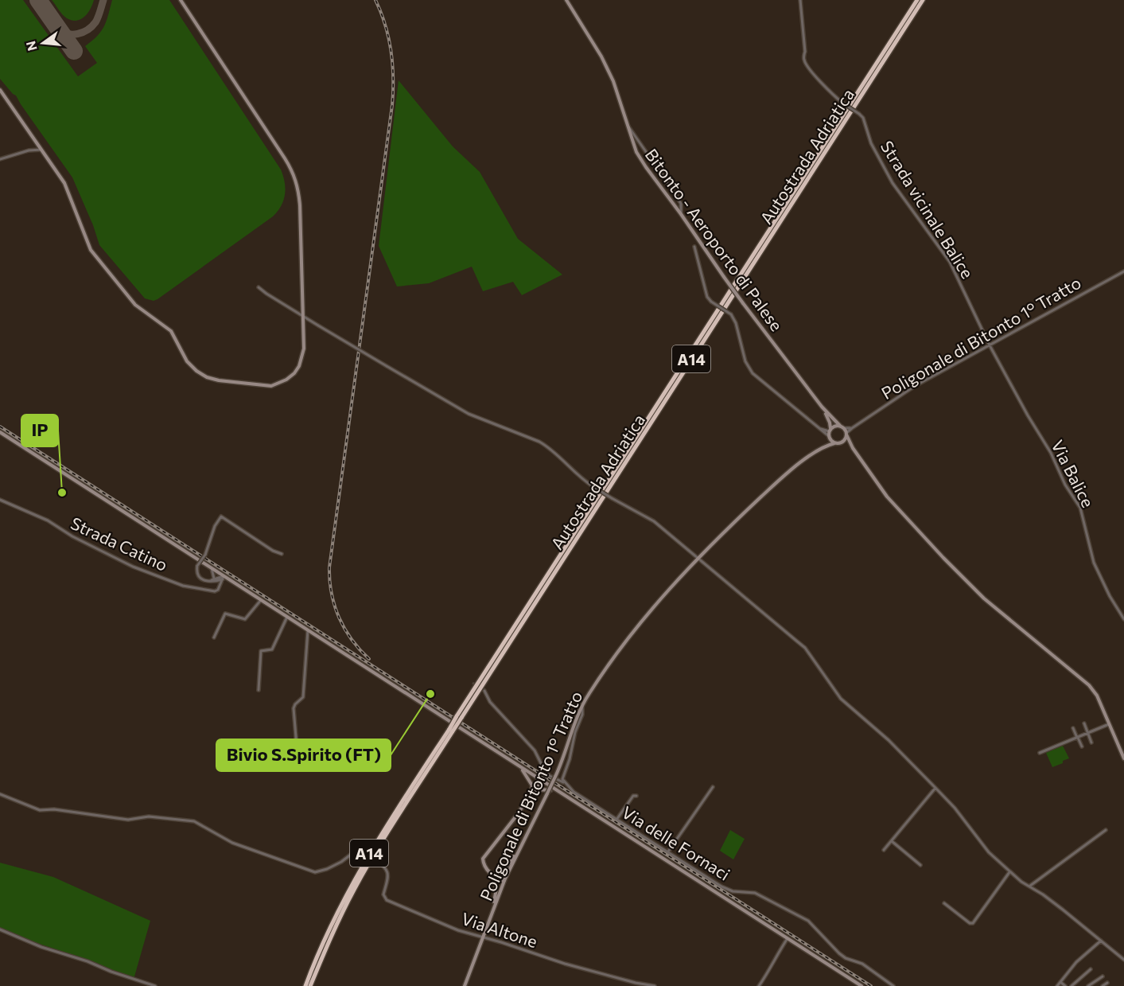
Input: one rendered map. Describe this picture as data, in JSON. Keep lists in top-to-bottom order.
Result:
{
  "streets": {
    "highway": ["Autostrada Adriatica", "A14"],
    "main road": ["Bitonto - Aeroporto di Palese", "Poligonale di Bitonto 1° Tratto"],
    "street": [
      "Strada vicinale Balice",
      "Via Balice",
      "Strada Catino",
      "Via delle Fornaci",
      "Via Altone"
    ]
  },
  "crossings": [
    ["Strada vicinale Balice", "Poligonale di Bitonto 1° Tratto"],
    ["Strada vicinale Balice", "Via Balice"],
    ["Poligonale di Bitonto 1° Tratto", "Via Balice"],
    ["Poligonale di Bitonto 1° Tratto", "Via Altone"]
  ],
  "places": ["IP", "Bivio S.Spirito (FT)"],
  "north": "left"
}
